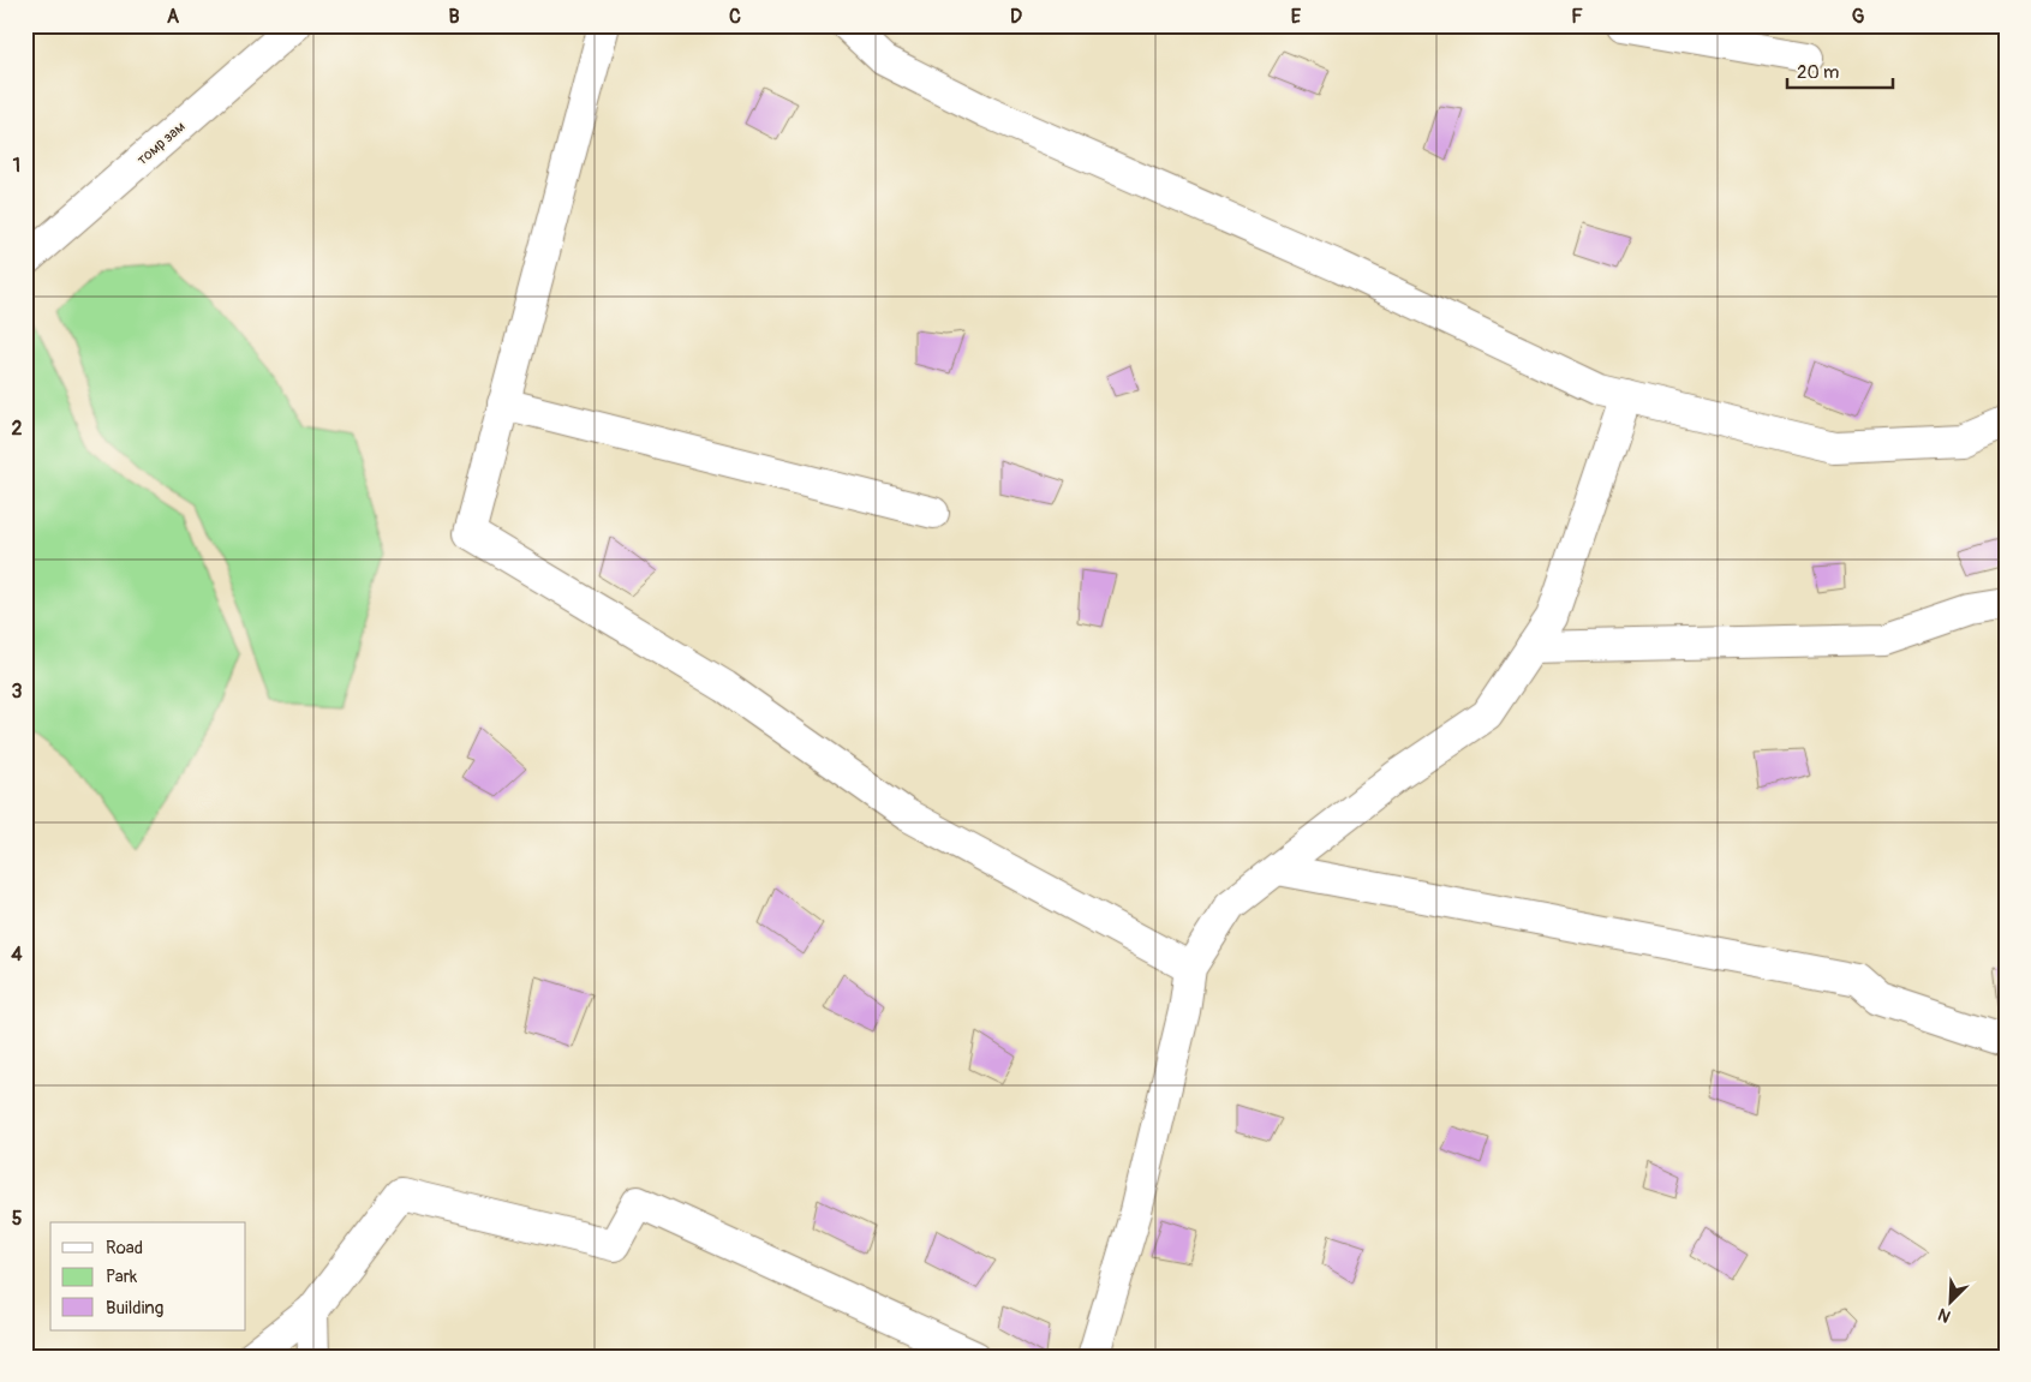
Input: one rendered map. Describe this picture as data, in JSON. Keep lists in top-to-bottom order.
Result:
{
  "streets": {
    "street": ["томр зам"]
  },
  "legend": ["Road", "Park", "Building"],
  "scale_bar": "20 m",
  "north": "bottom left",
  "grid": {
    "columns": [
      "A",
      "B",
      "C",
      "D",
      "E",
      "F",
      "G"
    ],
    "rows": [
      "1",
      "2",
      "3",
      "4",
      "5"
    ]
  }
}
